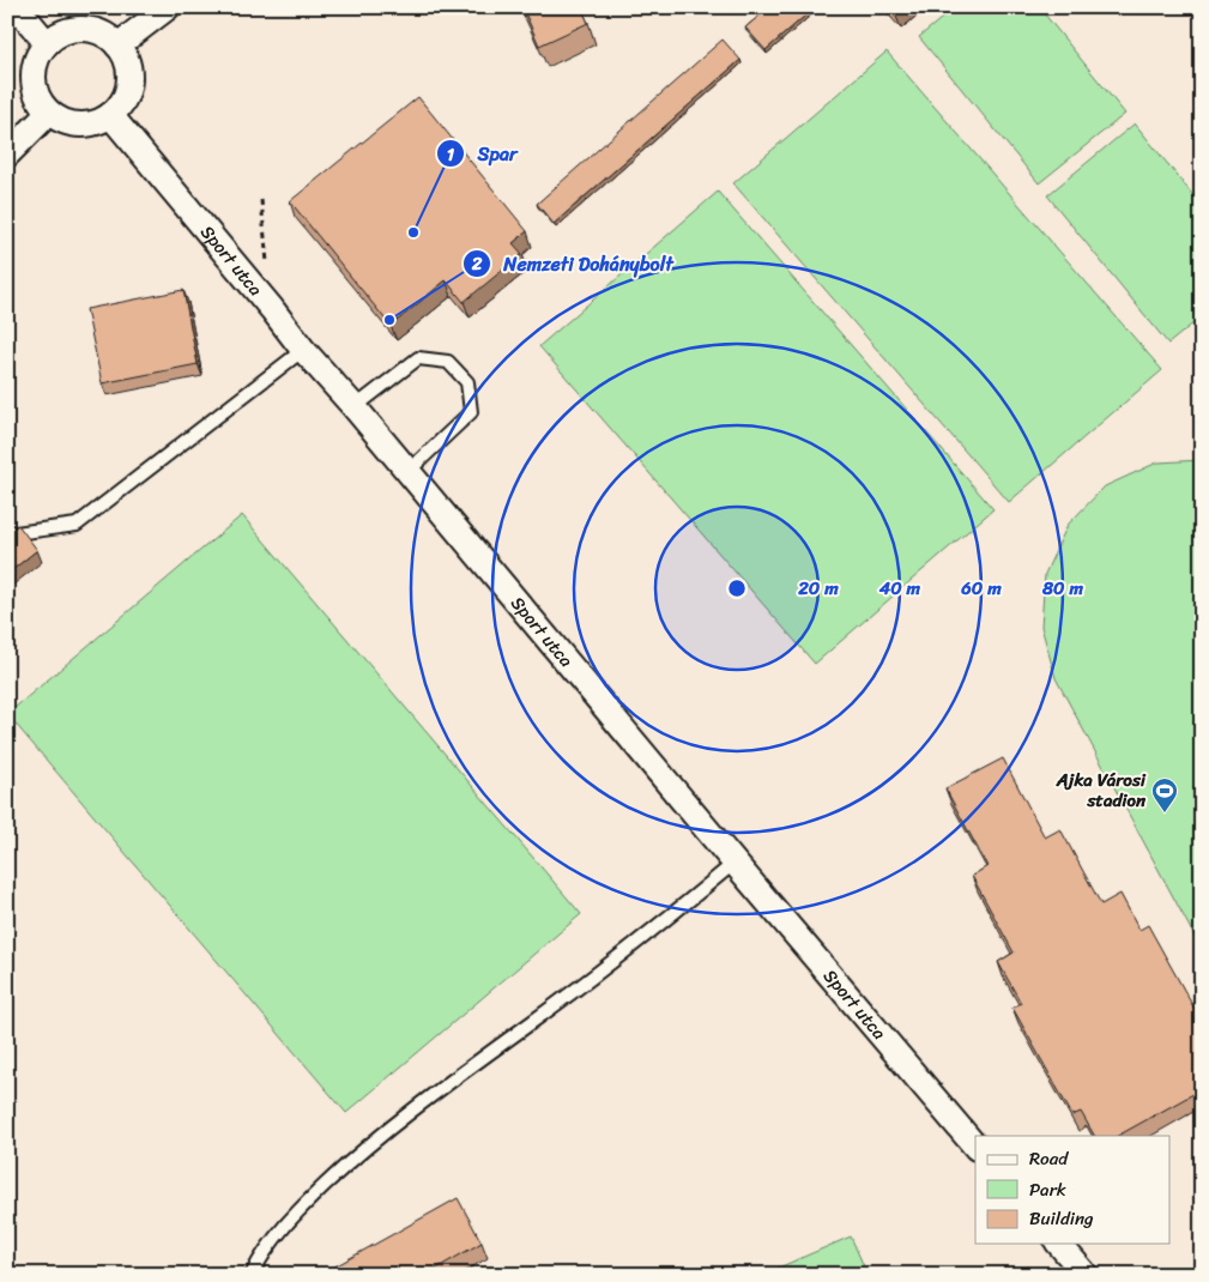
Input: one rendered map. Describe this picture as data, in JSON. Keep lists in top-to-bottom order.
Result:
{
  "streets": {
    "street": ["Sport utca"]
  },
  "places": {
    "other": ["Spar", "Nemzeti Dohánybolt"],
    "sports": ["Ajka Városi stadion"]
  },
  "legend": ["Road", "Park", "Building"],
  "rings": [
    "20 m",
    "40 m",
    "60 m",
    "80 m"
  ]
}
